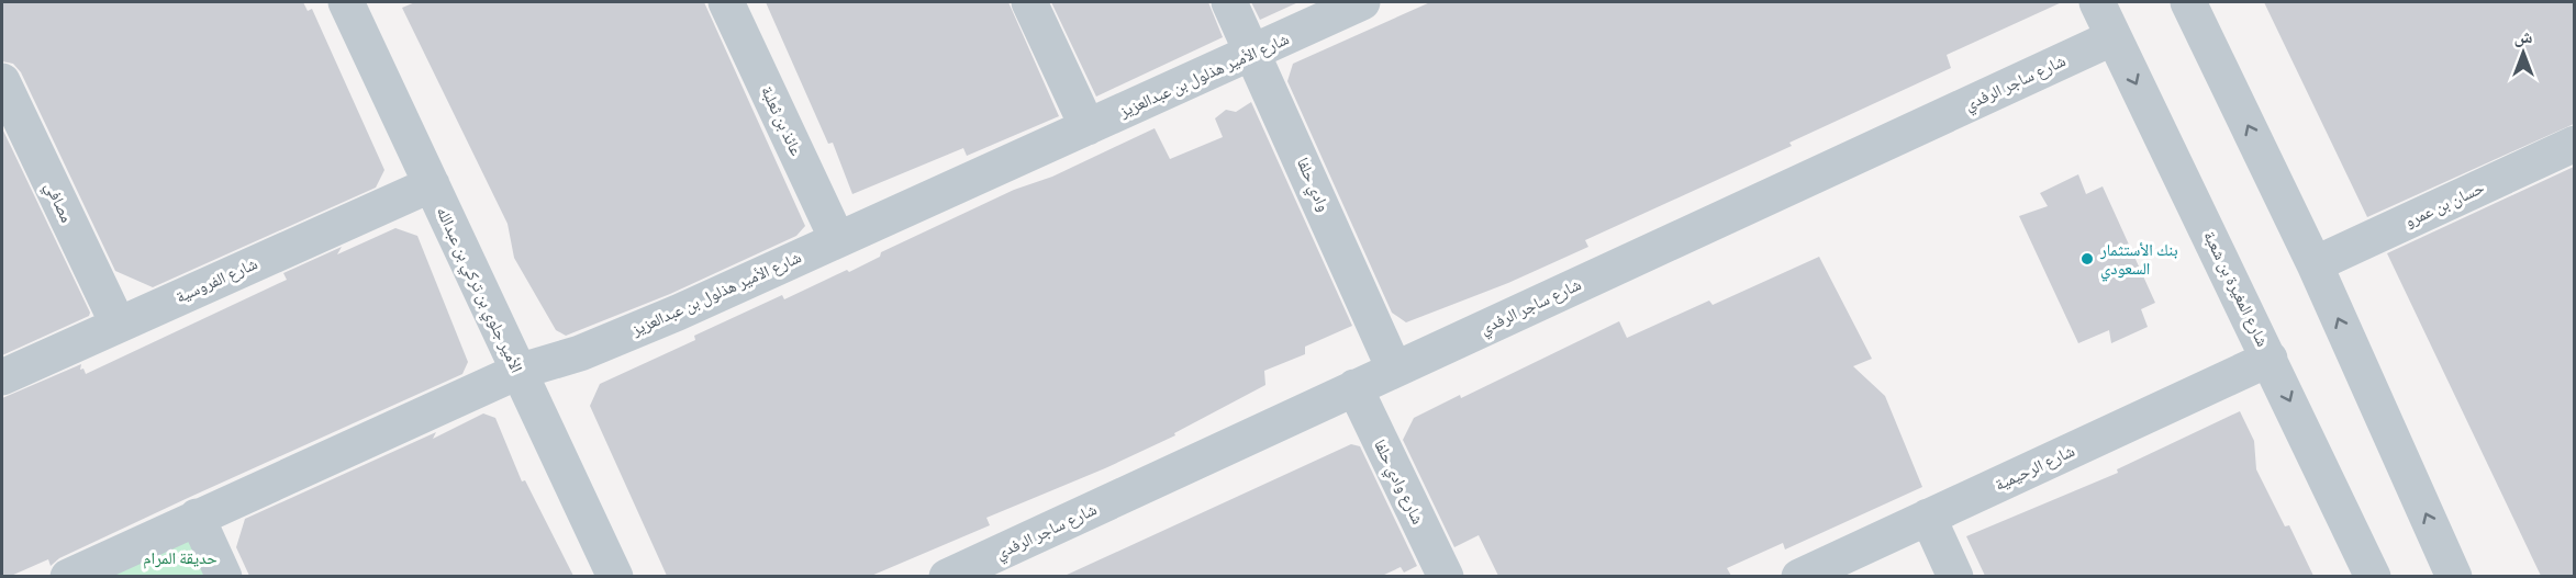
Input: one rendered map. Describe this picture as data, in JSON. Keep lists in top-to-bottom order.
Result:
{
  "streets": {
    "street": [
      "شارع الأمير هذلول بن عبدالعزيز",
      "شارع ساجر الرفدي",
      "عائذ بن ثعلبة",
      "وادي حلفا",
      "مصافي",
      "حسان بن عمرو",
      "شارع الفروسية",
      "شارع المغيرة بن شعبة",
      "الأمير جلوي بن تركي بن عبدالله",
      "شارع الرحيمية",
      "شارع وادي حلفا"
    ]
  },
  "crossings": [
    ["شارع الأمير هذلول بن عبدالعزيز", "عائذ بن ثعلبة"],
    ["شارع الأمير هذلول بن عبدالعزيز", "وادي حلفا"],
    ["شارع الأمير هذلول بن عبدالعزيز", "الأمير جلوي بن تركي بن عبدالله"],
    ["شارع ساجر الرفدي", "وادي حلفا"],
    ["شارع ساجر الرفدي", "شارع المغيرة بن شعبة"],
    ["شارع ساجر الرفدي", "شارع وادي حلفا"],
    ["مصافي", "شارع الفروسية"],
    ["شارع الفروسية", "الأمير جلوي بن تركي بن عبدالله"],
    ["شارع المغيرة بن شعبة", "شارع الرحيمية"]
  ],
  "parks": ["حديقة المرام"],
  "places": ["بنك الأستثمار السعودي"],
  "north": "top"
}
